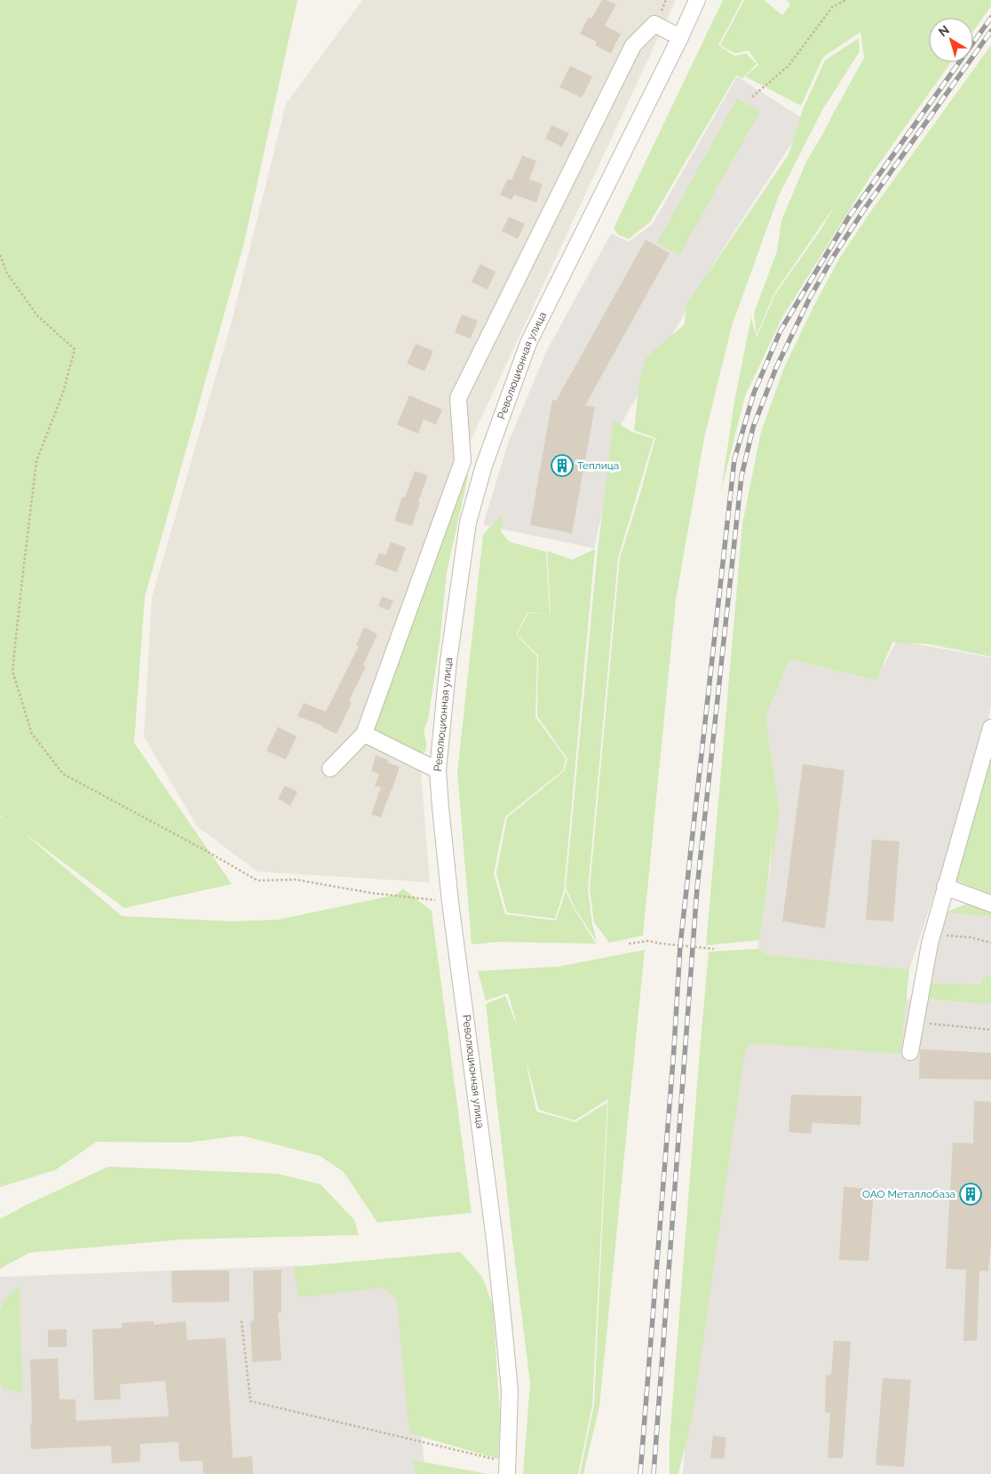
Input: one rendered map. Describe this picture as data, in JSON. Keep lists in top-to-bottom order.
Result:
{
  "streets": {
    "street": ["Революционная улица"]
  },
  "places": {
    "building": ["Теплица", "ОАО Металлобаза"]
  },
  "north": "top left"
}
